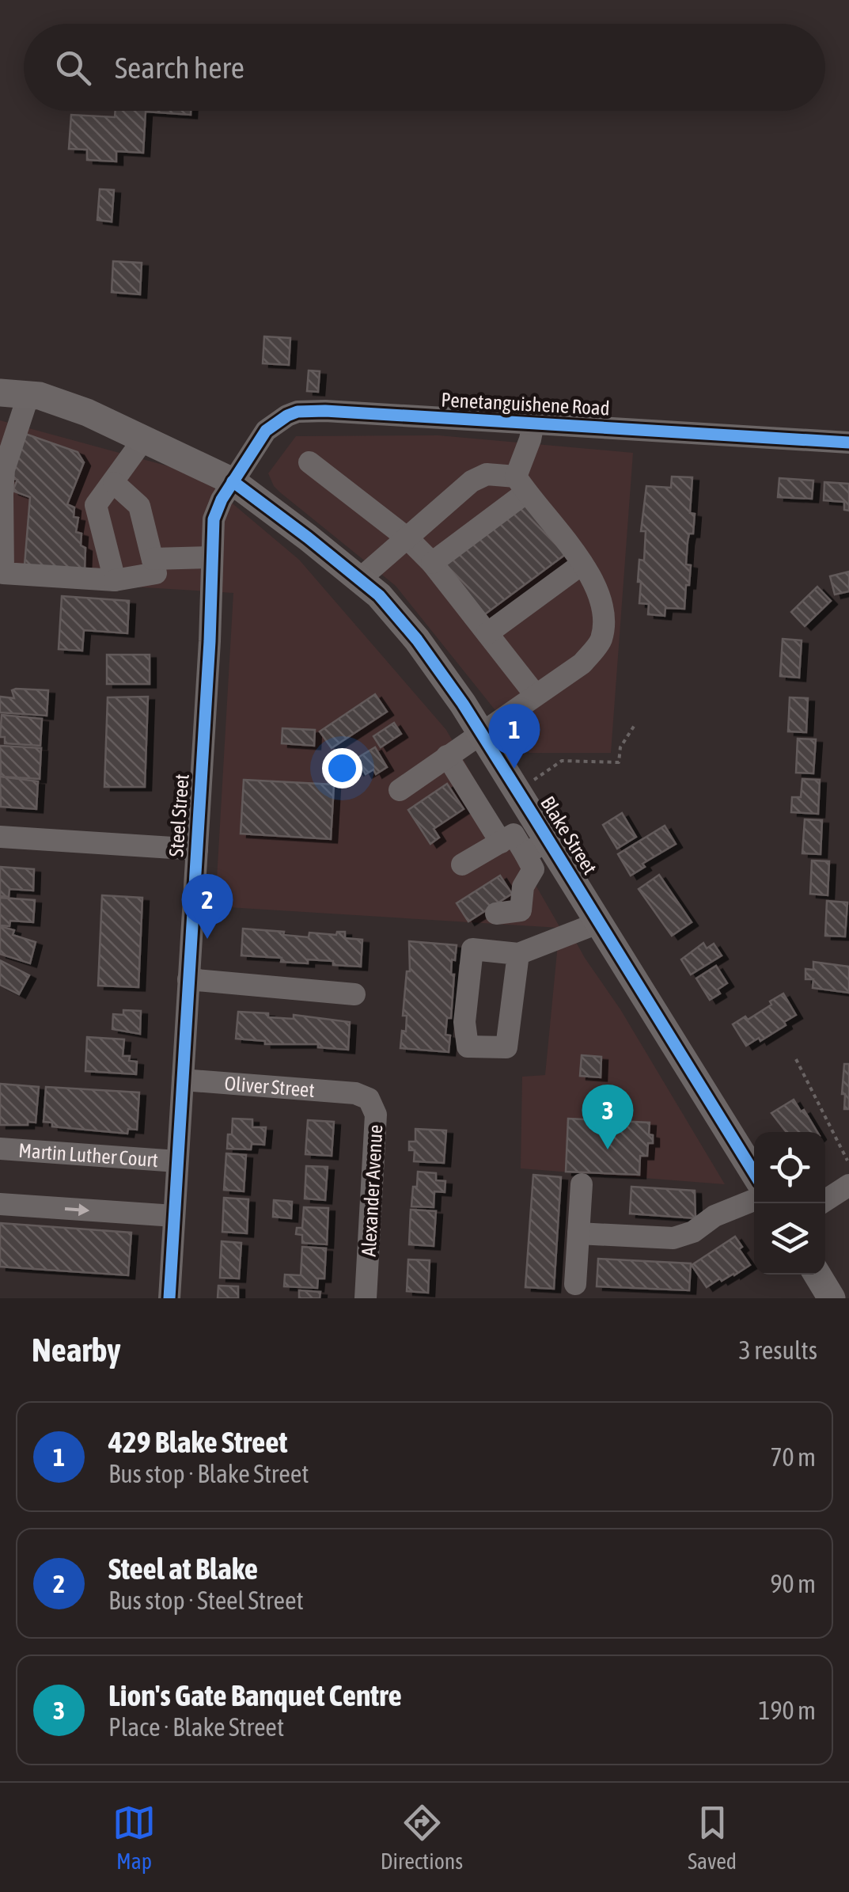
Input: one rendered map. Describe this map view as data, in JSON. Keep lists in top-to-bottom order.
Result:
{
  "streets": {
    "main road": ["Blake Street"],
    "street": [
      "Penetanguishene Road",
      "Steel Street",
      "Oliver Street",
      "Martin Luther Court",
      "Alexander Avenue"
    ]
  },
  "crossings": [
    ["Penetanguishene Road", "Steel Street"],
    ["Penetanguishene Road", "Blake Street"],
    ["Steel Street", "Blake Street"],
    ["Steel Street", "Oliver Street"],
    ["Steel Street", "Martin Luther Court"],
    ["Oliver Street", "Alexander Avenue"]
  ],
  "page": {
    "search": "Search here",
    "pins": ["1", "2", "3"],
    "heading": ["Nearby", "3 results"],
    "list": [
      {
        "mark": "1",
        "name": "429 Blake Street",
        "note": "Bus stop · Blake Street",
        "value": "70 m"
      },
      {
        "mark": "2",
        "name": "Steel at Blake",
        "note": "Bus stop · Steel Street",
        "value": "90 m"
      },
      {
        "mark": "3",
        "name": "Lion's Gate Banquet Centre",
        "note": "Place · Blake Street",
        "value": "190 m"
      }
    ],
    "nav": ["Map", "Directions", "Saved"]
  }
}
